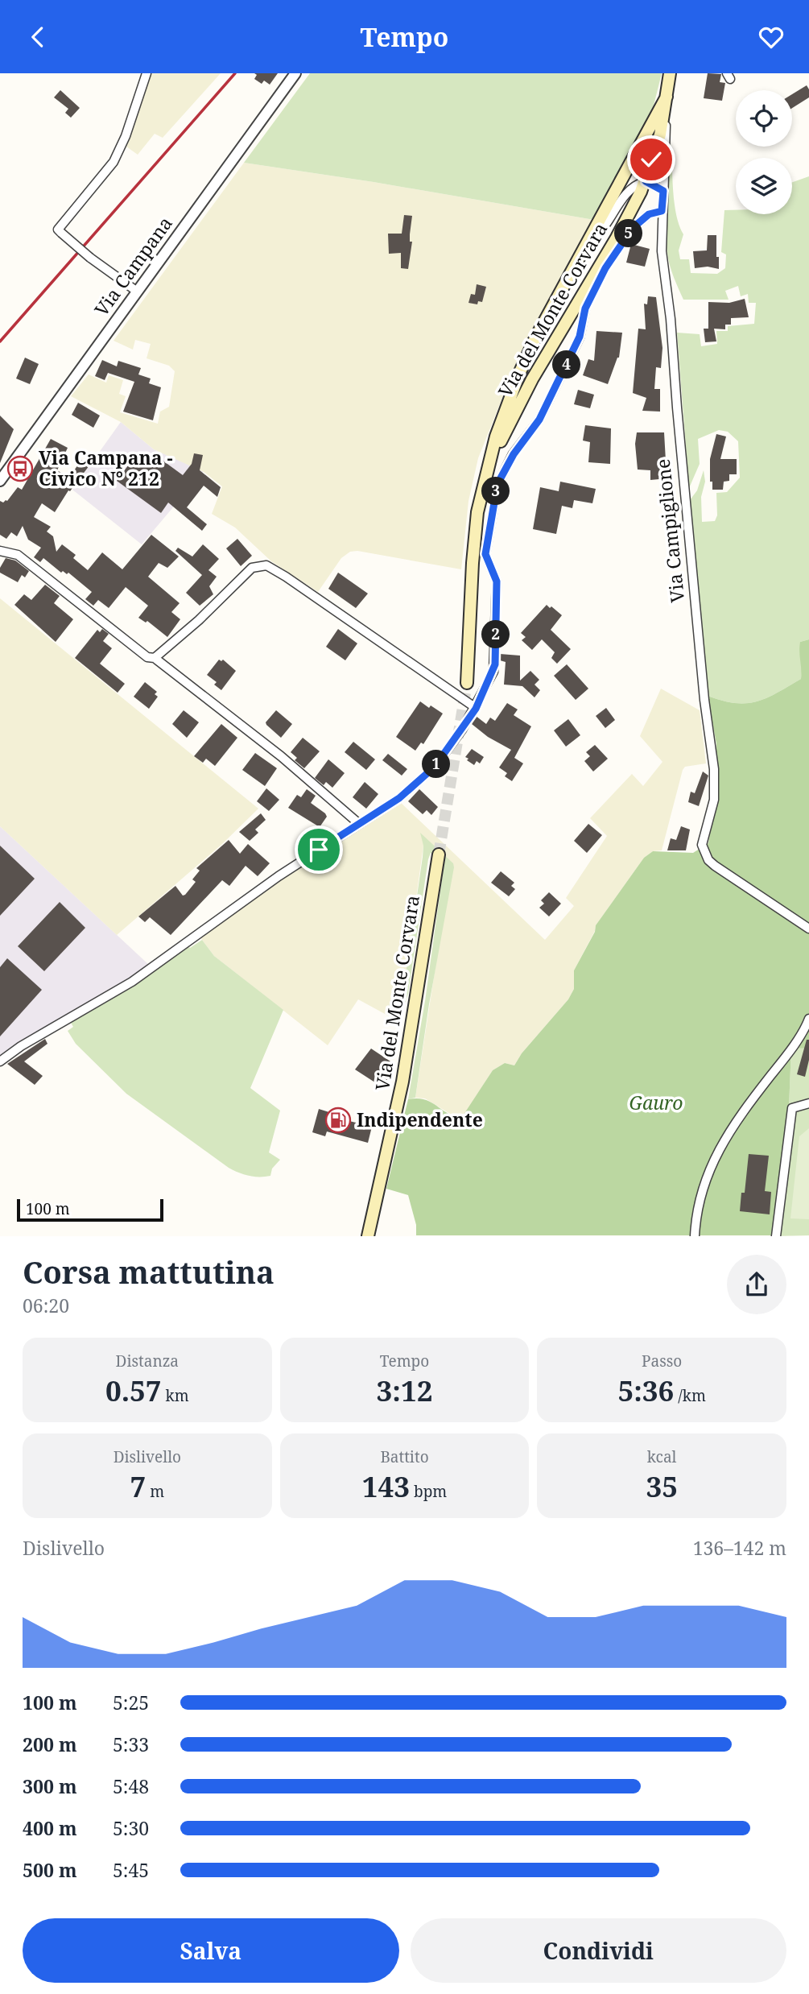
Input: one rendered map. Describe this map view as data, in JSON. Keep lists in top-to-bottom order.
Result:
{
  "streets": {
    "main road": ["Via del Monte Corvara", "Via Campiglione"],
    "street": ["Via Campana"]
  },
  "crossings": [
    ["Via del Monte Corvara", "Via Campiglione"]
  ],
  "parks": ["Gauro"],
  "places": {
    "bus stop": ["Via Campana - Civico N° 212"],
    "fuel station": ["Indipendente"]
  },
  "scale_bar": "100 m",
  "page": {
    "header": "Tempo",
    "pins": [
      "5",
      "4",
      "3",
      "2",
      "1"
    ],
    "scale": "100 m",
    "heading": ["Corsa mattutina", "06:20"],
    "stats": [
      ["Distanza", "0.57 km"],
      ["Tempo", "3:12"],
      ["Passo", "5:36 /km"],
      ["Dislivello", "7 m"],
      ["Battito", "143 bpm"],
      ["kcal", "35"]
    ],
    "chart": ["Dislivello", "136–142 m"],
    "list": [
      {
        "name": "100 m",
        "note": "5:25"
      },
      {
        "name": "200 m",
        "note": "5:33"
      },
      {
        "name": "300 m",
        "note": "5:48"
      },
      {
        "name": "400 m",
        "note": "5:30"
      },
      {
        "name": "500 m",
        "note": "5:45"
      }
    ],
    "buttons": ["Salva", "Condividi"]
  }
}
